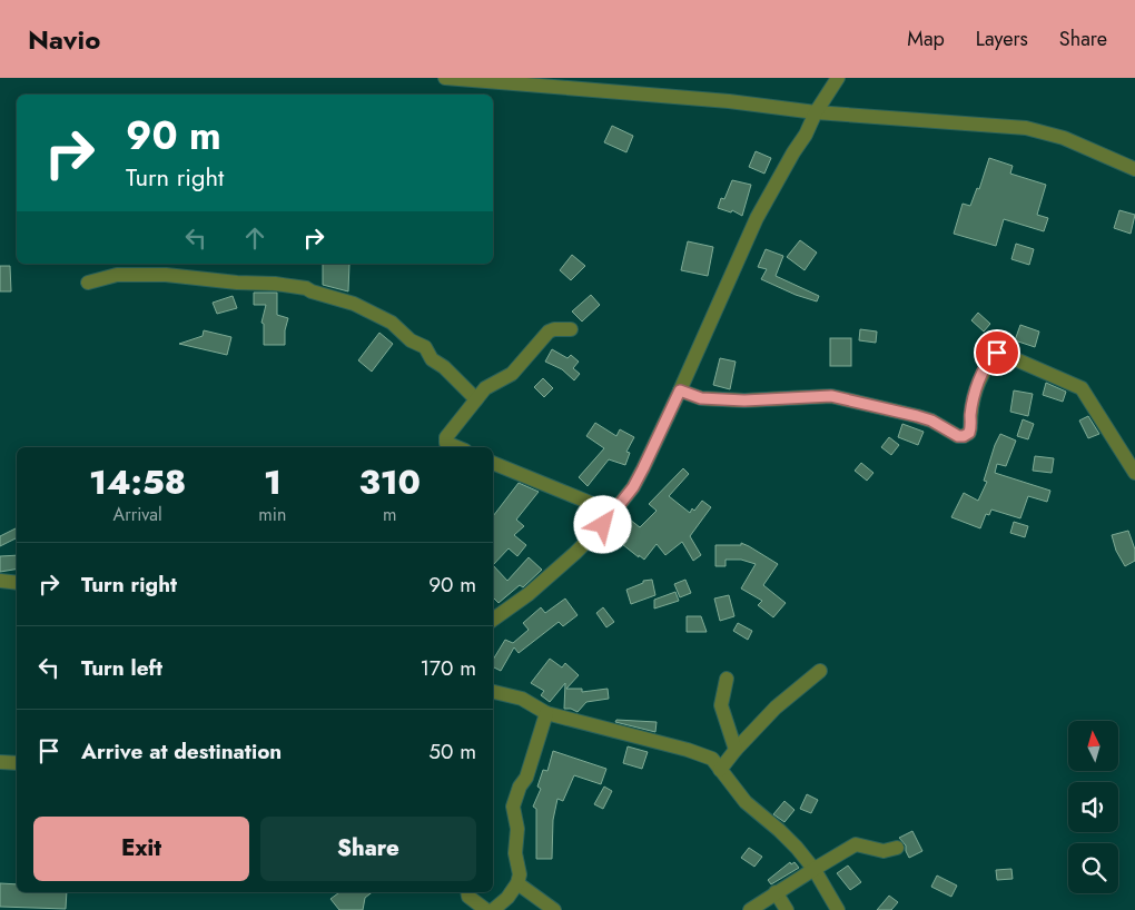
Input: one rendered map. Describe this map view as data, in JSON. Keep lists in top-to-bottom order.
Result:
{
  "north": "top",
  "page": {
    "header": "Navio",
    "nav": ["Map", "Layers", "Share"],
    "turn": ["90 m", "Turn right"],
    "eta": [
      "14:58",
      "Arrival",
      "1",
      "min",
      "310",
      "m"
    ],
    "list": [
      {
        "name": "Turn right",
        "value": "90 m"
      },
      {
        "name": "Turn left",
        "value": "170 m"
      },
      {
        "name": "Arrive at destination",
        "value": "50 m"
      }
    ],
    "buttons": ["Exit", "Share"]
  }
}
